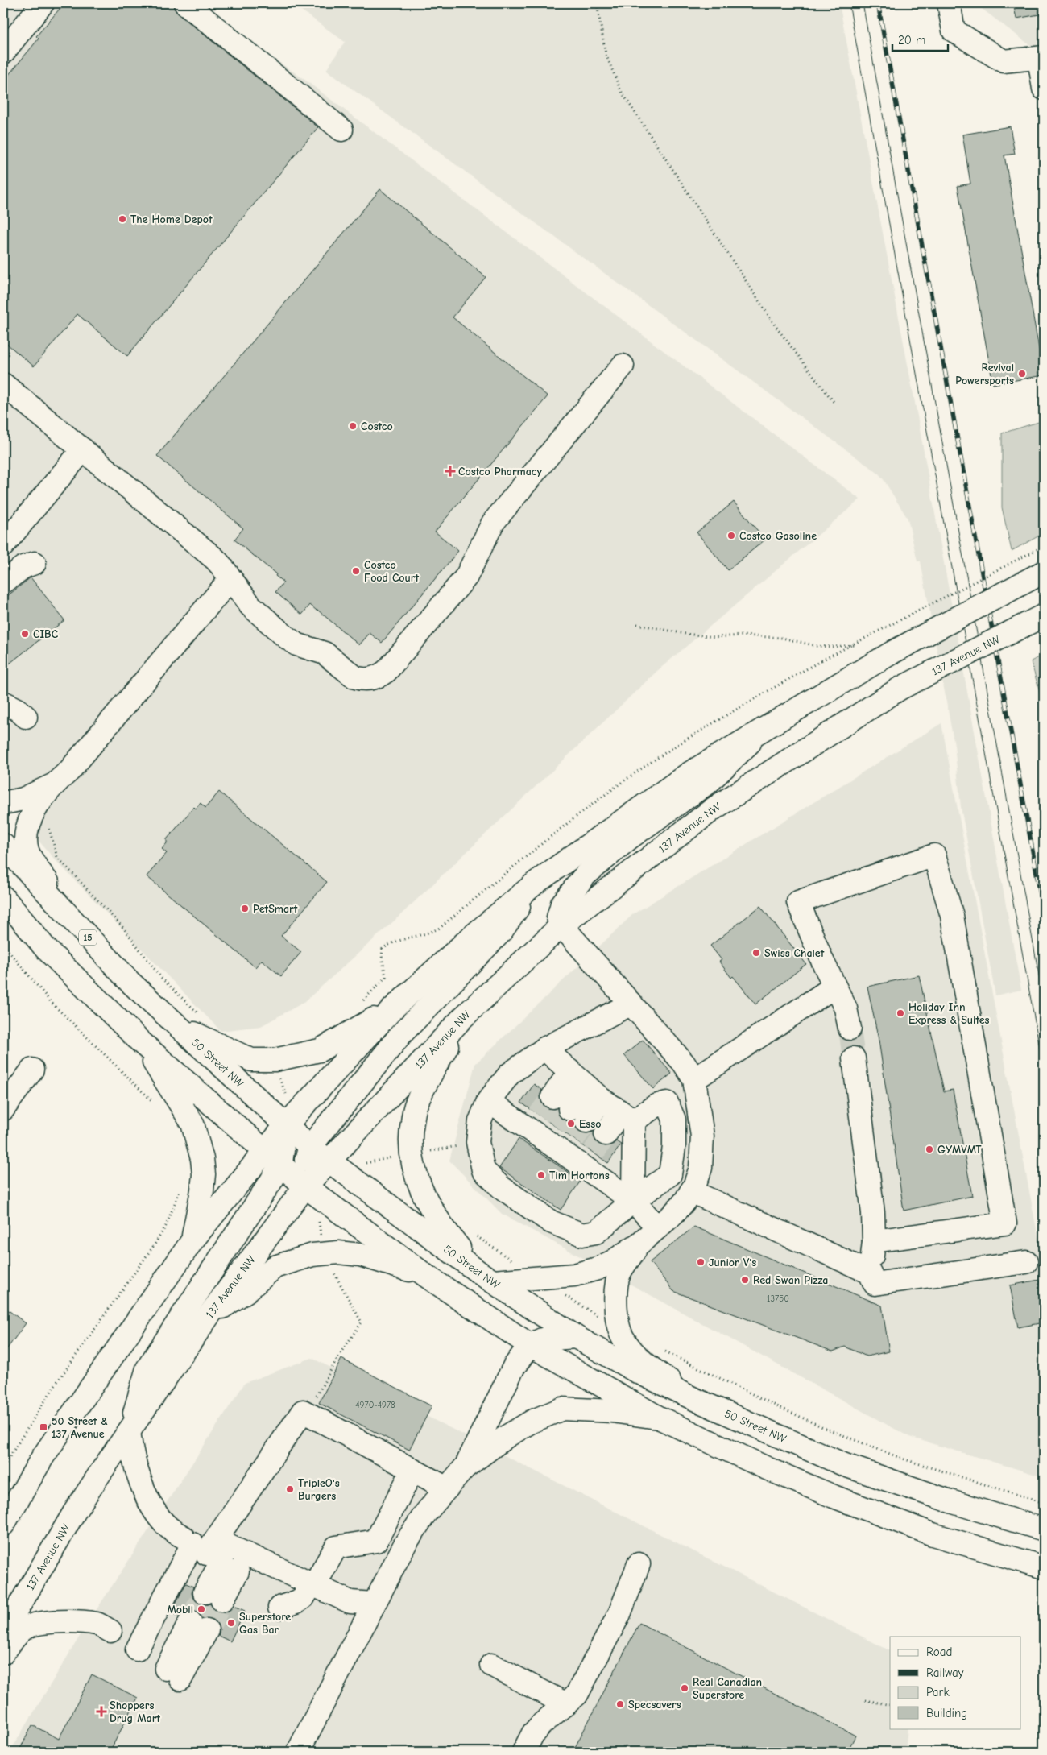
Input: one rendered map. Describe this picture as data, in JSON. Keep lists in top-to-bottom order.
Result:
{
  "streets": {
    "main road": ["137 Avenue NW", "15", "50 Street NW"]
  },
  "crossings": [
    ["137 Avenue NW", "50 Street NW"]
  ],
  "places": {
    "other": [
      "The Home Depot",
      "Revival Powersports",
      "Costco",
      "Costco Gasoline",
      "Costco Food Court",
      "CIBC",
      "PetSmart",
      "Swiss Chalet",
      "Holiday Inn Express & Suites",
      "Esso",
      "GYMVMT",
      "Tim Hortons",
      "Junior V's",
      "Red Swan Pizza",
      "TripleO's Burgers",
      "Mobil",
      "Superstore Gas Bar",
      "Real Canadian Superstore",
      "Specsavers"
    ],
    "health": ["Costco Pharmacy", "Shoppers Drug Mart"],
    "transit": ["50 Street & 137 Avenue"]
  },
  "house_numbers": ["13750", "4970-4978"],
  "legend": [
    "Road",
    "Railway",
    "Park",
    "Building"
  ],
  "scale_bar": "20 m"
}
